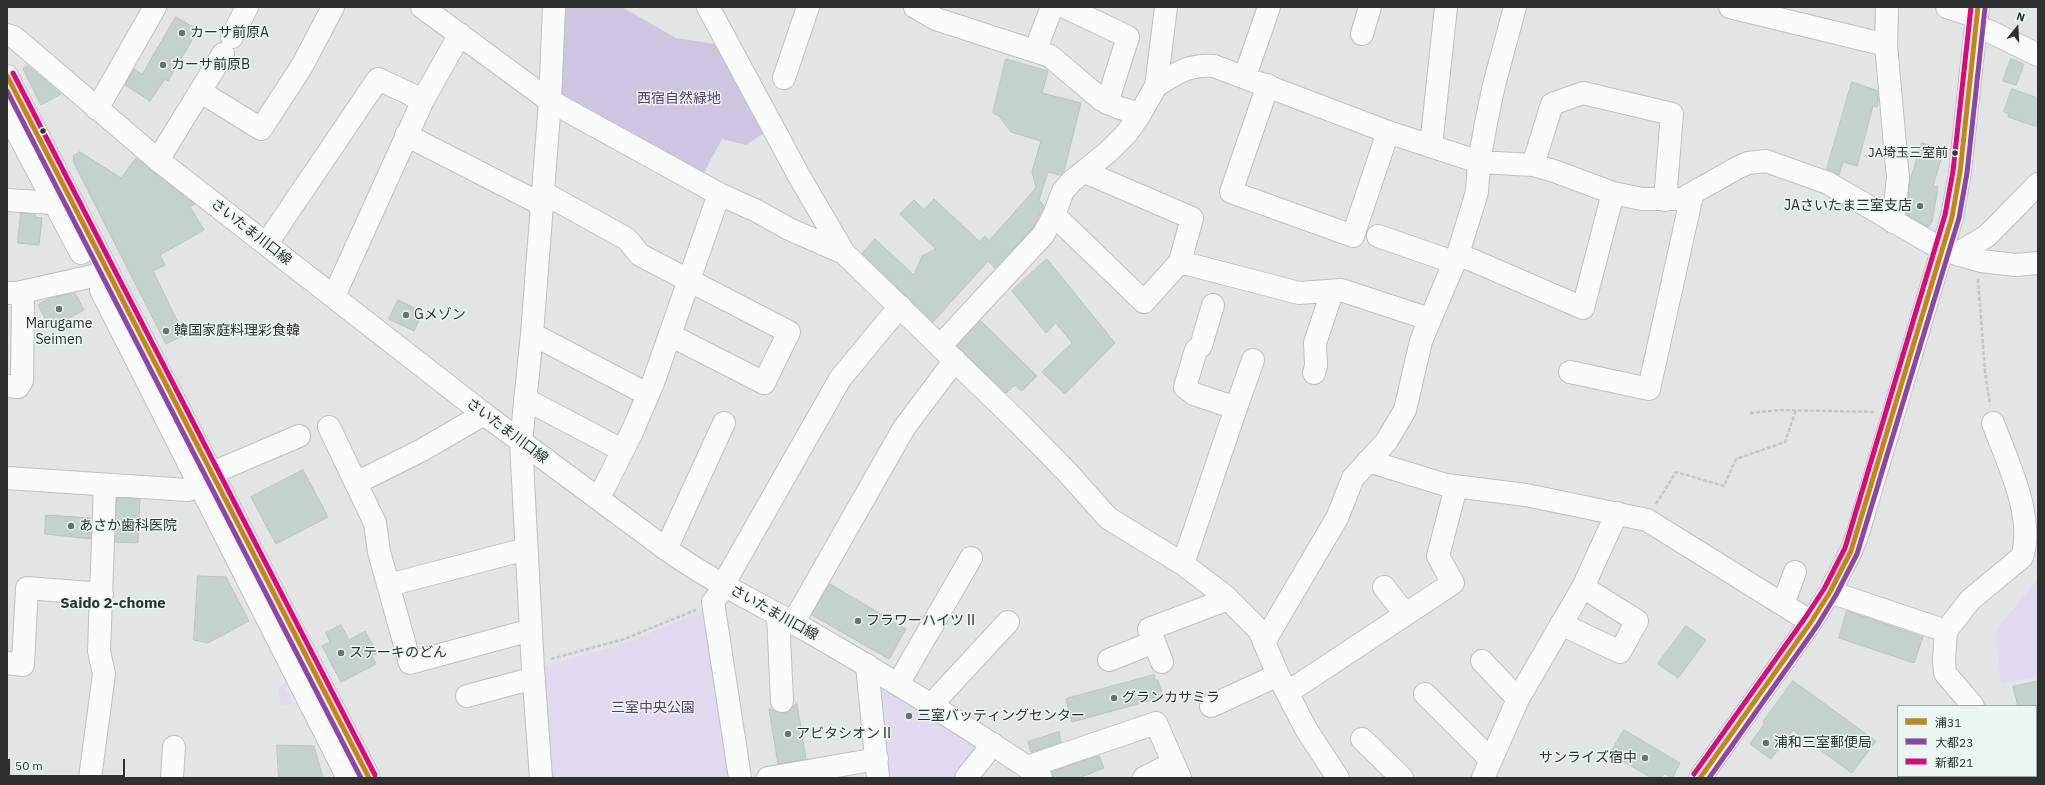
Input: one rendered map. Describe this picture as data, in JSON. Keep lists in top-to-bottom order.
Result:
{
  "streets": {
    "street": ["さいたま川口線"]
  },
  "districts": ["Saido 2-chome"],
  "parks": ["西宿自然緑地", "三室中央公園"],
  "places": [
    "カーサ前原A",
    "カーサ前原B",
    "JA埼玉三室前",
    "JAさいたま三室支店",
    "Marugame Seimen",
    "Gメゾン",
    "韓国家庭料理彩食韓",
    "あさか歯科医院",
    "フラワーハイツⅡ",
    "ステーキのどん",
    "グランカサミラ",
    "三室バッティングセンター",
    "アビタシオンⅡ",
    "浦和三室郵便局",
    "サンライズ宿中"
  ],
  "lines": ["transit line 浦31", "transit line 新都21", "transit line 大都23"],
  "legend": ["浦31", "大都23", "新都21"],
  "scale_bar": "50 m",
  "north": "top"
}
